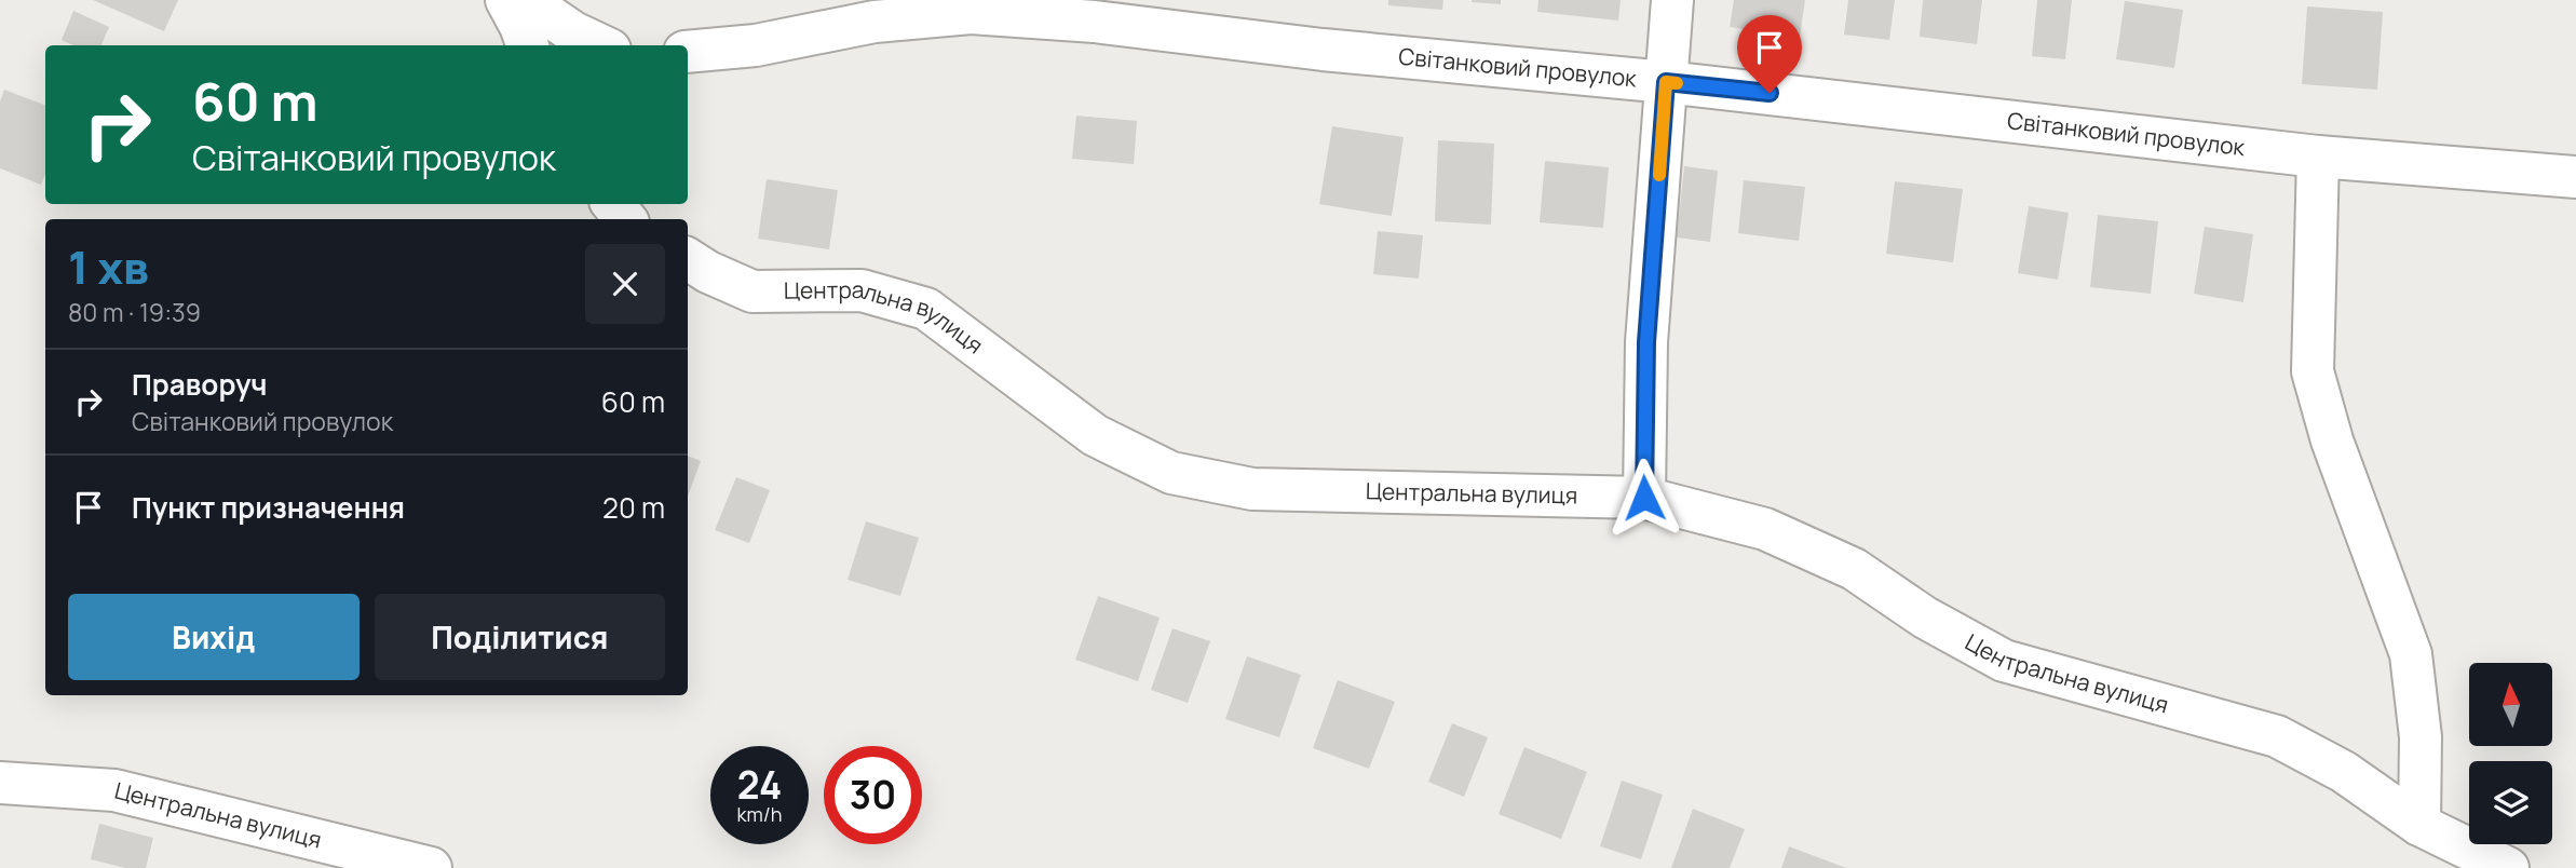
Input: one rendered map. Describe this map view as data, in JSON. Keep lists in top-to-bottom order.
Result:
{
  "streets": {
    "street": ["Світанковий провулок", "Центральна вулиця"]
  },
  "north": "top",
  "page": {
    "turn": ["60 m", "Світанковий провулок"],
    "heading": ["1 хв", "80 m · 19:39"],
    "list": [
      {
        "name": "Праворуч",
        "note": "Світанковий провулок",
        "value": "60 m"
      },
      {
        "name": "Пункт призначення",
        "value": "20 m"
      }
    ],
    "buttons": ["Вихід", "Поділитися"],
    "speed": "24 km/h",
    "limit": "30"
  }
}
